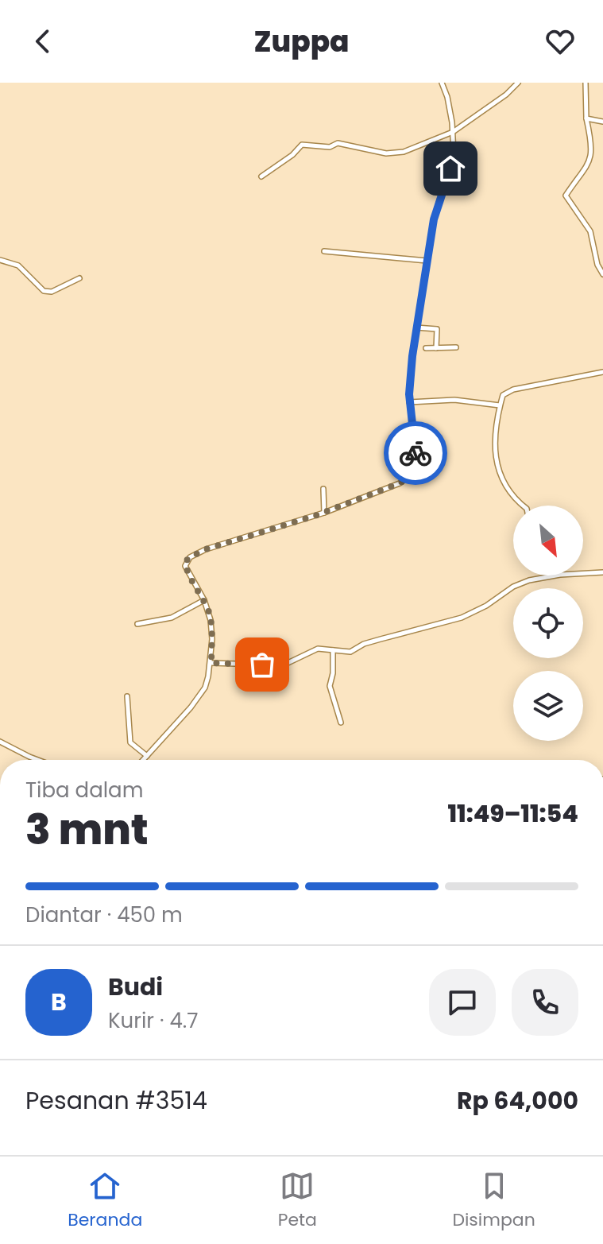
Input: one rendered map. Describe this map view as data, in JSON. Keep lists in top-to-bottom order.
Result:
{
  "north": "bottom right",
  "page": {
    "header": "Zuppa",
    "heading": ["3 mnt", "Tiba dalam", "11:49–11:54"],
    "panel": [
      "Budi",
      "Kurir · 4.7",
      "Pesanan #3514",
      "Rp 64,000"
    ],
    "bar": "Diantar · 450 m",
    "round": "B",
    "tabs": ["Beranda", "Peta", "Disimpan"]
  }
}
